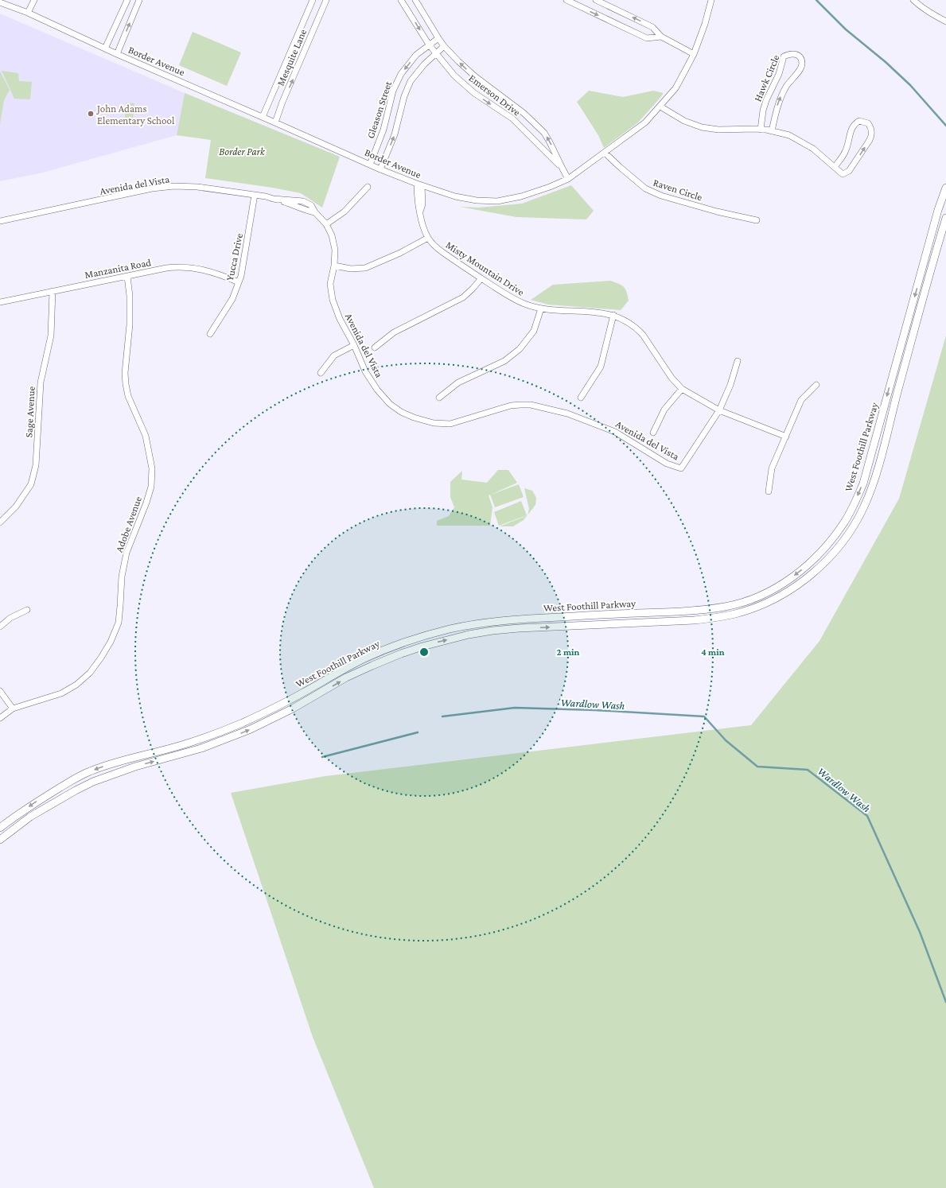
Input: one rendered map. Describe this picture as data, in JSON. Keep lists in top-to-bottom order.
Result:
{
  "streets": {
    "main road": ["West Foothill Parkway"],
    "street": [
      "Mesquite Lane",
      "Border Avenue",
      "Hawk Circle",
      "Emerson Drive",
      "Gleason Street",
      "Avenida del Vista",
      "Raven Circle",
      "Yucca Drive",
      "Manzanita Road",
      "Misty Mountain Drive",
      "Sage Avenue",
      "Adobe Avenue"
    ]
  },
  "crossings": [
    ["Mesquite Lane", "Border Avenue"],
    ["Border Avenue", "Emerson Drive"],
    ["Border Avenue", "Gleason Street"],
    ["Border Avenue", "Raven Circle"],
    ["Border Avenue", "Misty Mountain Drive"],
    ["Emerson Drive", "Gleason Street"],
    ["Avenida del Vista", "Yucca Drive"],
    ["Avenida del Vista", "Misty Mountain Drive"],
    ["Yucca Drive", "Manzanita Road"],
    ["Manzanita Road", "Sage Avenue"],
    ["Manzanita Road", "Adobe Avenue"]
  ],
  "water": ["Wardlow Wash"],
  "parks": ["Border Park"],
  "places": ["John Adams Elementary School"],
  "rings": ["2 min", "4 min"]
}
